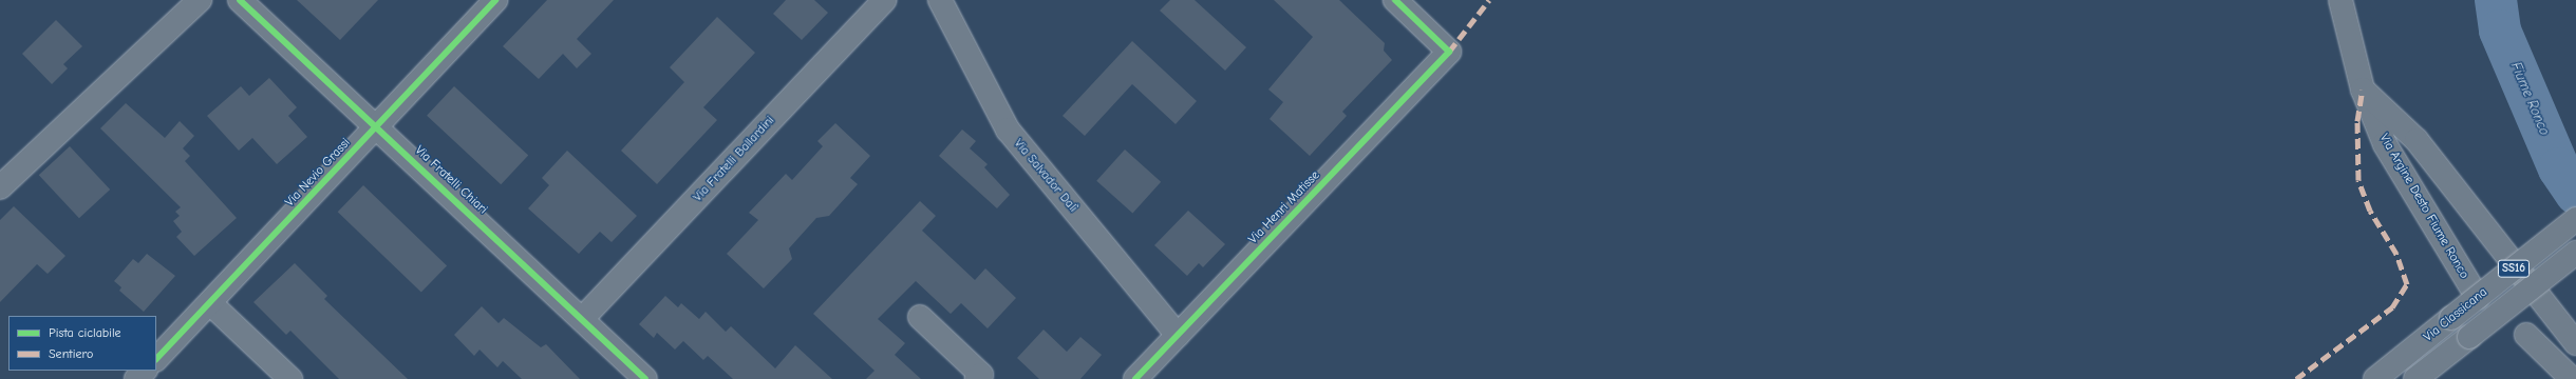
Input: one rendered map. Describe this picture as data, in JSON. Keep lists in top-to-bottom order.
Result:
{
  "streets": {
    "main road": [
      "Via Fratelli Ballardini",
      "Via Nevio Grassi",
      "Via Salvador Dalì",
      "Via Fratelli Chiari",
      "Via Argine Desto Fiume Ronco",
      "Via Henri Matisse",
      "SS16",
      "Via Classicana"
    ]
  },
  "crossings": [
    ["Via Fratelli Ballardini", "Via Fratelli Chiari"],
    ["Via Nevio Grassi", "Via Fratelli Chiari"],
    ["Via Salvador Dalì", "Via Henri Matisse"],
    ["Via Argine Desto Fiume Ronco", "Via Classicana"]
  ],
  "water": ["Fiume Ronco"],
  "legend": ["Pista ciclabile", "Sentiero"]
}
